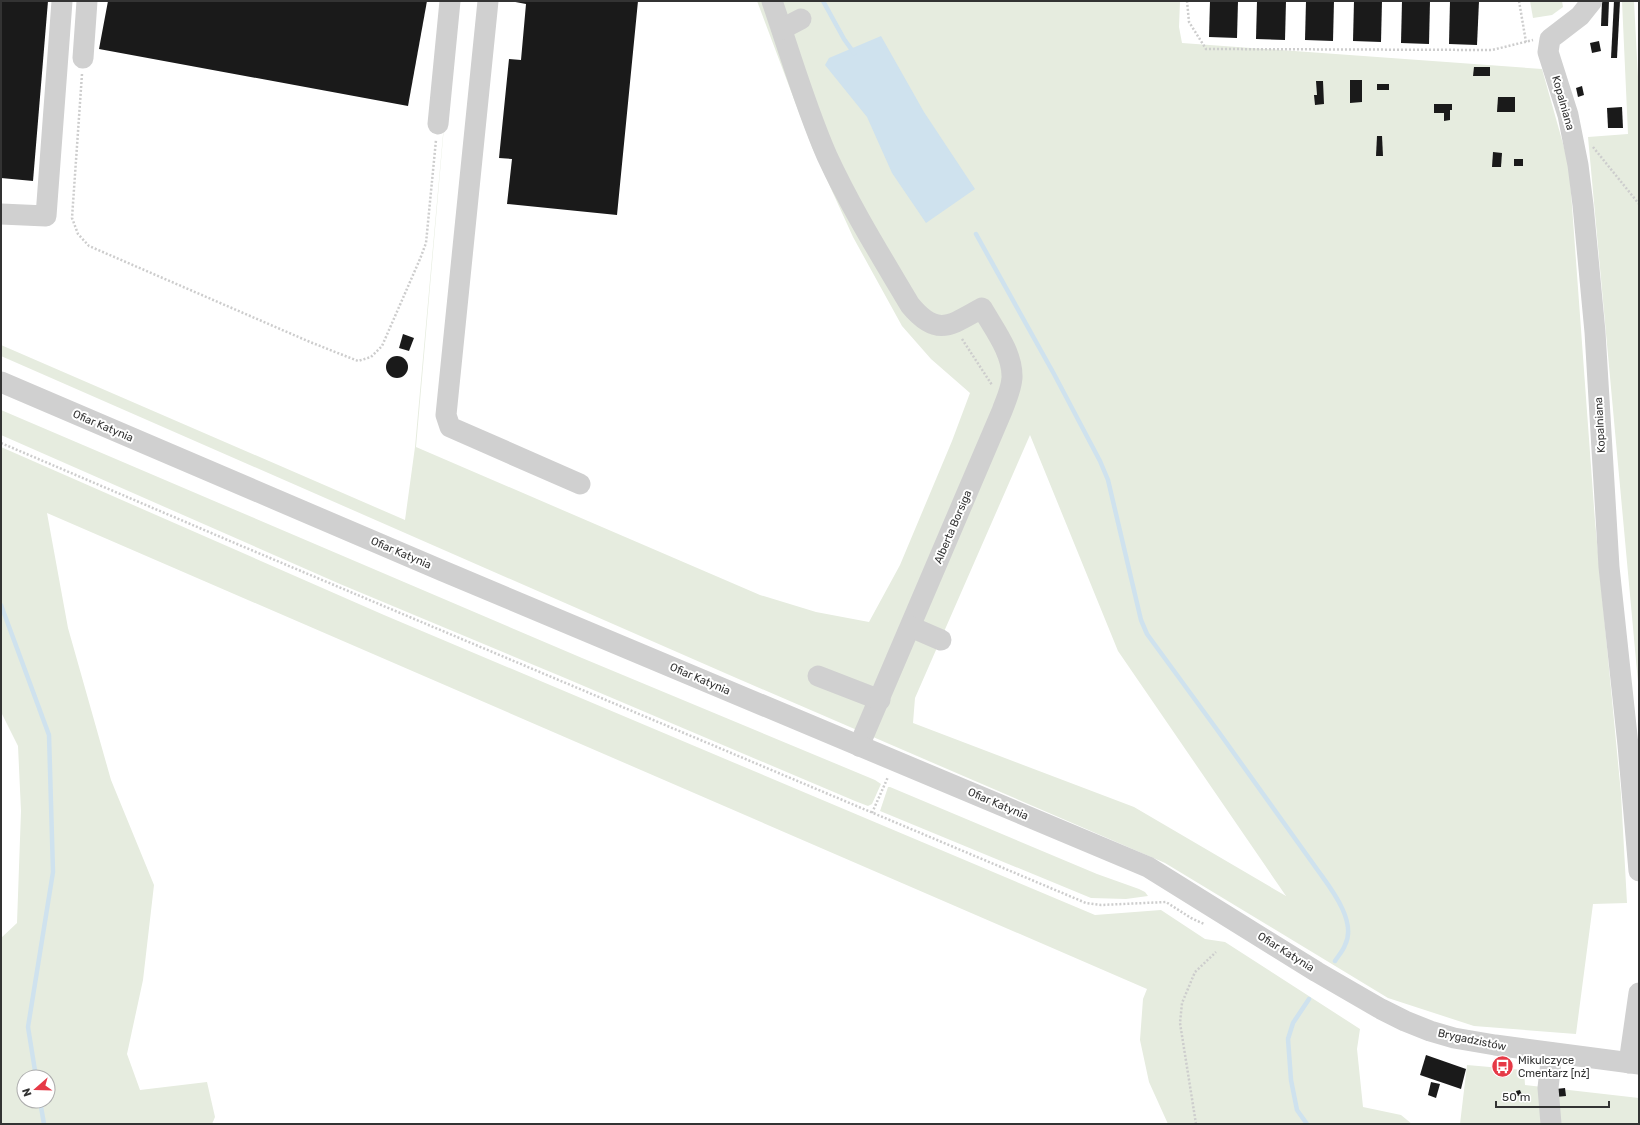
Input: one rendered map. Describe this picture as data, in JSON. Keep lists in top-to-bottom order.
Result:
{
  "streets": {
    "street": [
      "Kopalniana",
      "Ofiar Katynia",
      "Alberta Borsiga",
      "Brygadzistów"
    ]
  },
  "crossings": [
    ["Ofiar Katynia", "Alberta Borsiga"],
    ["Ofiar Katynia", "Brygadzistów"]
  ],
  "places": {
    "bus stop": ["Mikulczyce Cmentarz [nż]"]
  },
  "scale_bar": "50 m",
  "north": "left"
}
